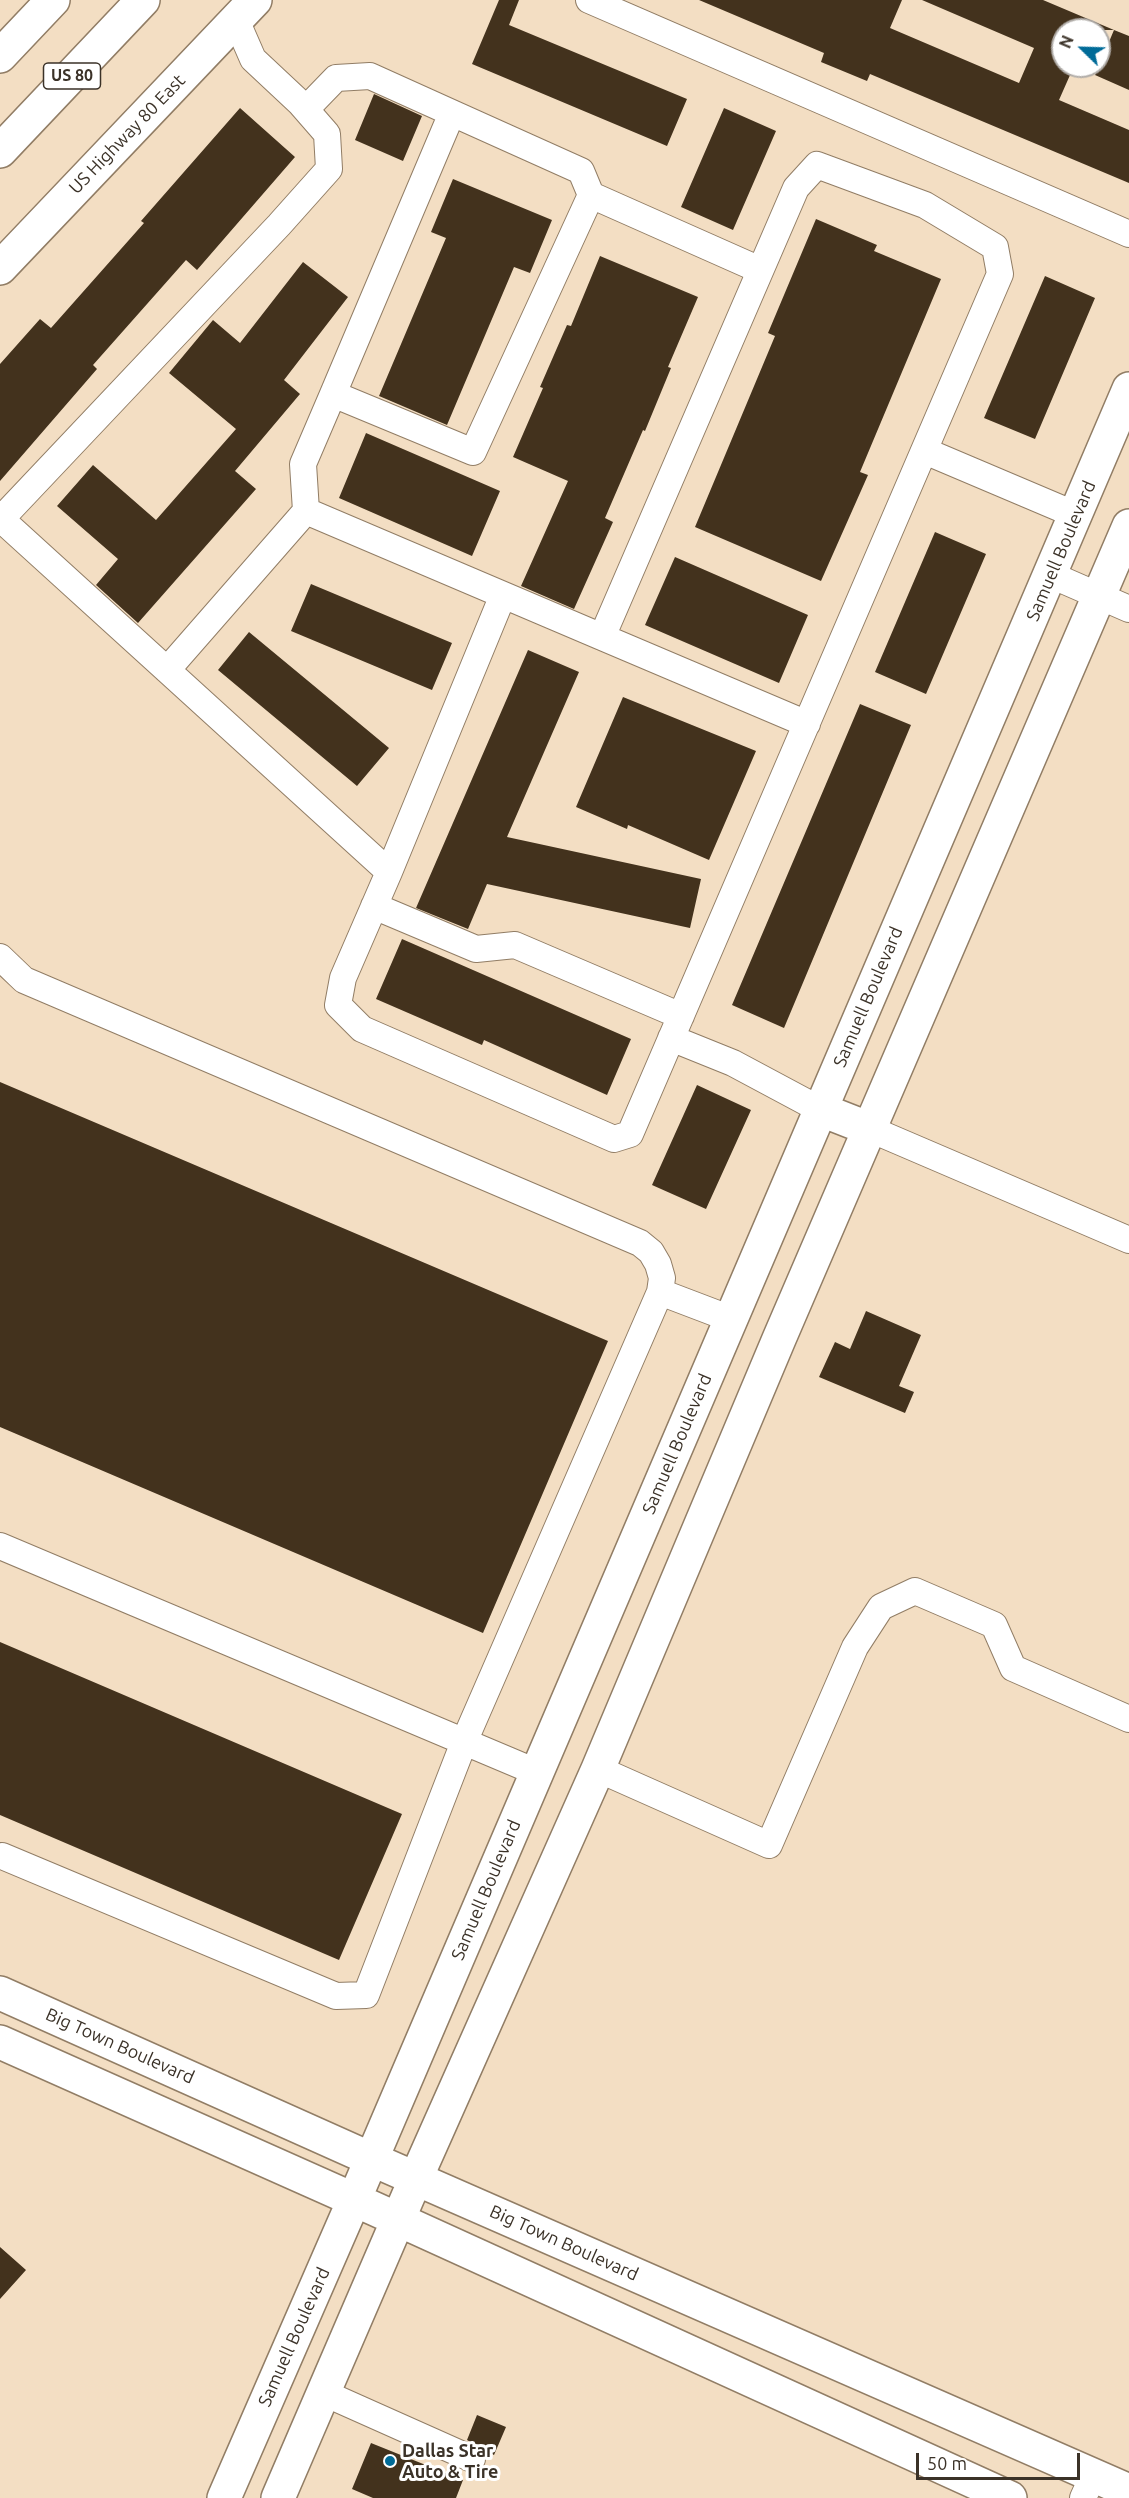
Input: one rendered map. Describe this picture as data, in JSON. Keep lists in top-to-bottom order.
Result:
{
  "streets": {
    "main road": [
      "US 80",
      "US Highway 80 East",
      "Samuell Boulevard",
      "Big Town Boulevard"
    ]
  },
  "crossings": [
    ["Samuell Boulevard", "Big Town Boulevard"]
  ],
  "places": ["Dallas Star Auto & Tire"],
  "scale_bar": "50 m",
  "north": "top left"
}
